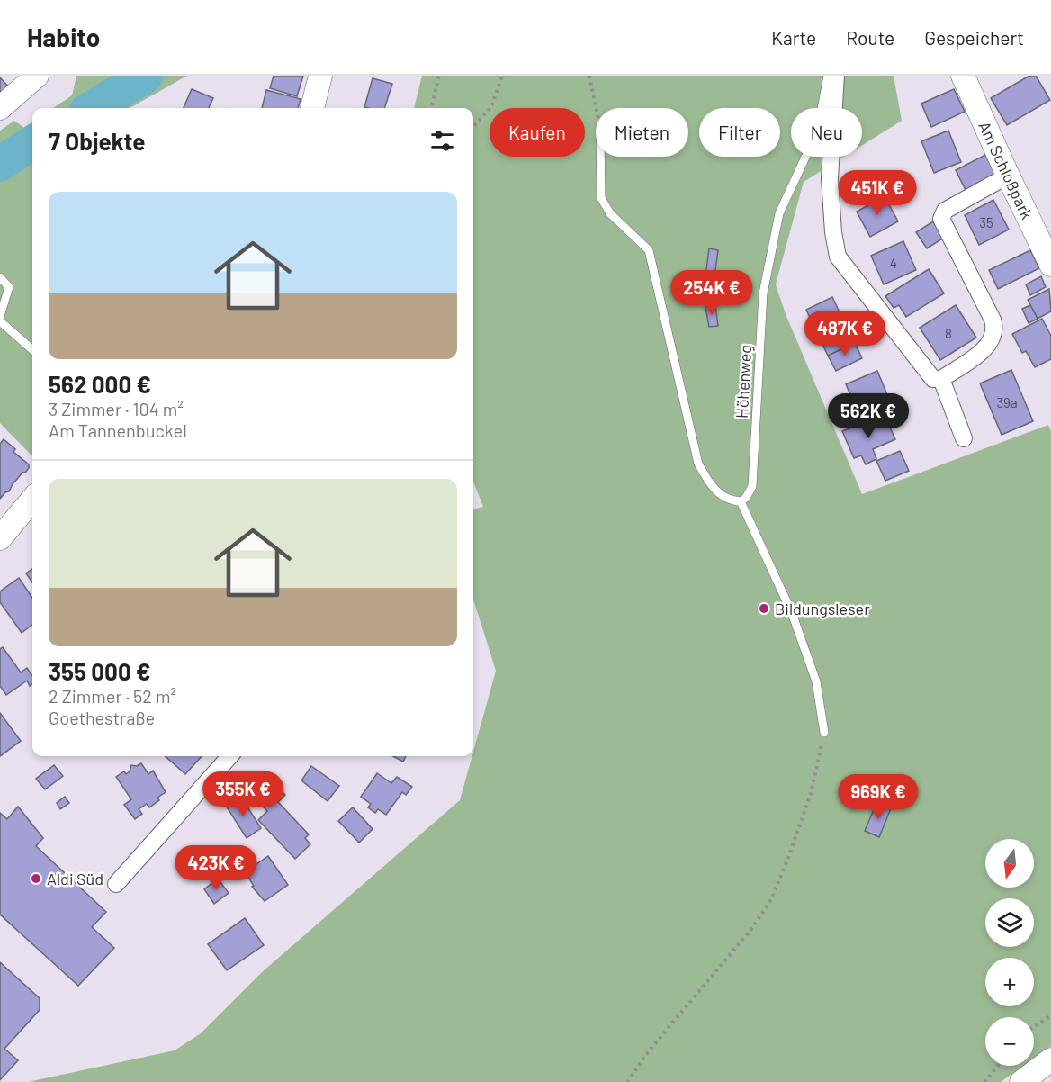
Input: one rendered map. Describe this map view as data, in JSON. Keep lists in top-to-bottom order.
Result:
{
  "streets": {
    "street": ["Am Schloßpark"],
    "lane": ["Höhenweg"]
  },
  "places": ["Bildungsleser", "Aldi Süd"],
  "house_numbers": [
    "35",
    "4",
    "8",
    "39a"
  ],
  "north": "bottom",
  "page": {
    "header": "Habito",
    "nav": ["Karte", "Route", "Gespeichert"],
    "chip": [
      "Kaufen",
      "Mieten",
      "Filter",
      "Neu"
    ],
    "heading": "7 Objekte",
    "price": [
      "451K €",
      "254K €",
      "487K €",
      "562K €",
      "355K €",
      "969K €",
      "423K €"
    ],
    "list": [
      {
        "name": "562 000 €",
        "note": "3 Zimmer · 104 m² · Am Tannenbuckel"
      },
      {
        "name": "355 000 €",
        "note": "2 Zimmer · 52 m² · Goethestraße"
      }
    ],
    "map_buttons": ["+", "−"]
  }
}
